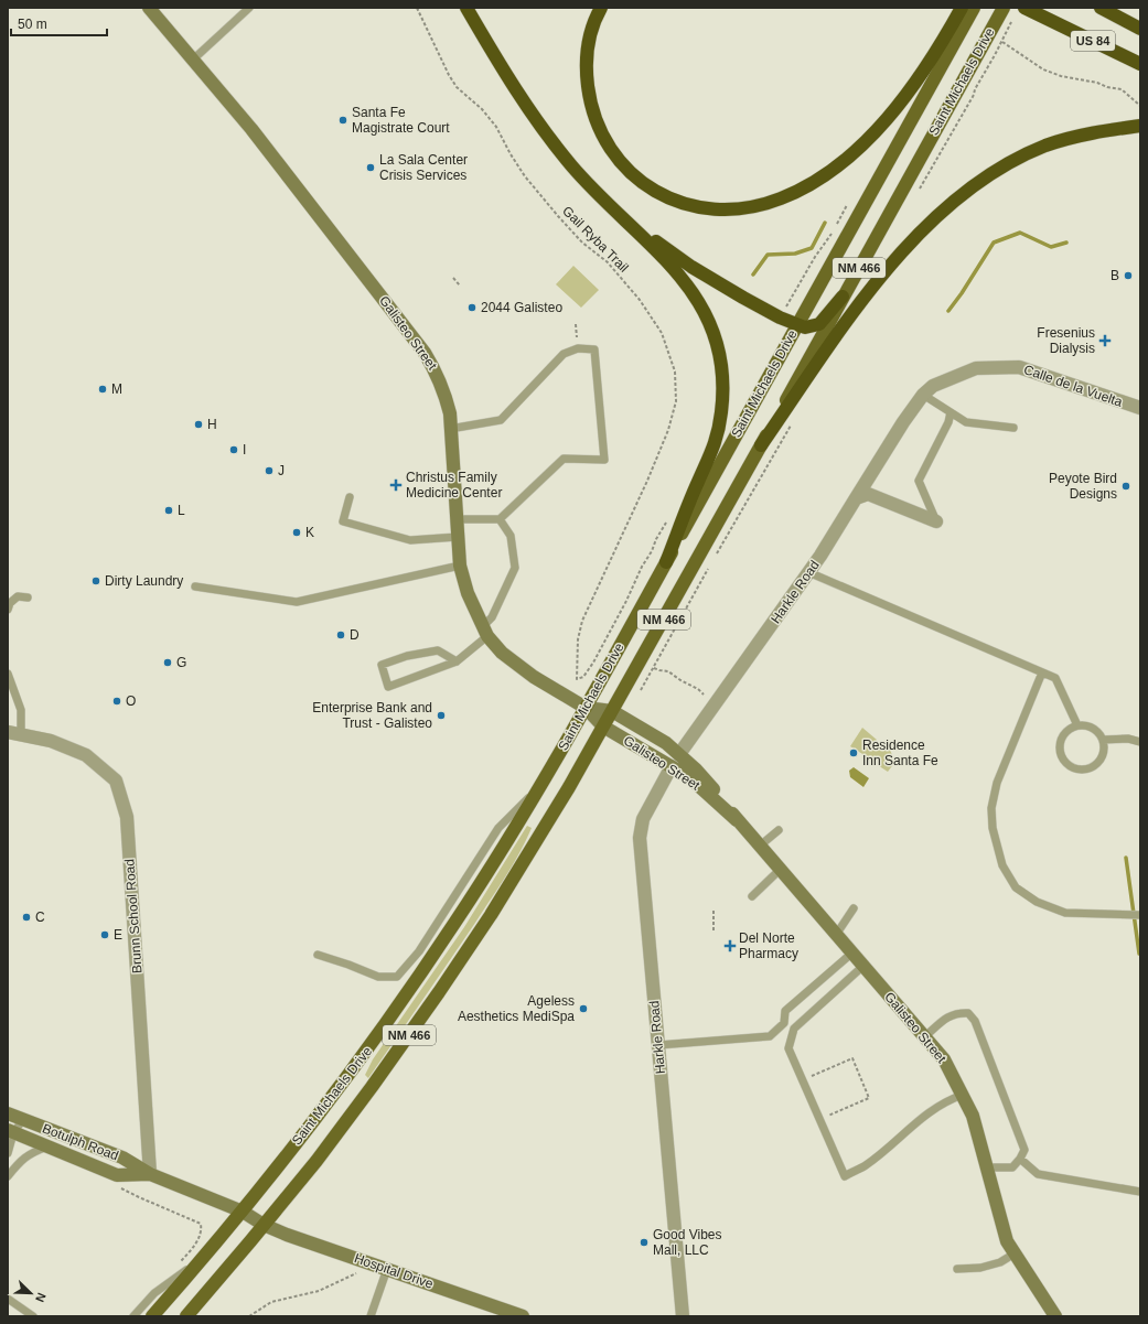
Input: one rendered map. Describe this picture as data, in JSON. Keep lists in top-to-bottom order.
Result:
{
  "streets": {
    "highway": ["US 84"],
    "main road": ["Saint Michaels Drive", "NM 466"],
    "street": [
      "Galisteo Street",
      "Calle de la Vuelta",
      "Harkle Road",
      "Brunn School Road",
      "Botulph Road",
      "Hospital Drive"
    ],
    "path": ["Gail Ryba Trail"]
  },
  "crossings": [
    ["Saint Michaels Drive", "Galisteo Street"],
    ["Saint Michaels Drive", "Botulph Road"],
    ["Saint Michaels Drive", "Hospital Drive"],
    ["Galisteo Street", "Harkle Road"],
    ["Calle de la Vuelta", "Harkle Road"],
    ["Brunn School Road", "Botulph Road"],
    ["Botulph Road", "Hospital Drive"]
  ],
  "places": {
    "other": [
      "Santa Fe Magistrate Court",
      "La Sala Center Crisis Services",
      "B",
      "2044 Galisteo",
      "M",
      "H",
      "I",
      "J",
      "Peyote Bird Designs",
      "L",
      "K",
      "Dirty Laundry",
      "D",
      "G",
      "O",
      "Enterprise Bank and Trust - Galisteo",
      "Residence Inn Santa Fe",
      "C",
      "E",
      "Ageless Aesthetics MediSpa",
      "Good Vibes Mall, LLC"
    ],
    "health": ["Fresenius Dialysis", "Christus Family Medicine Center", "Del Norte Pharmacy"]
  },
  "scale_bar": "50 m",
  "north": "bottom right"
}
